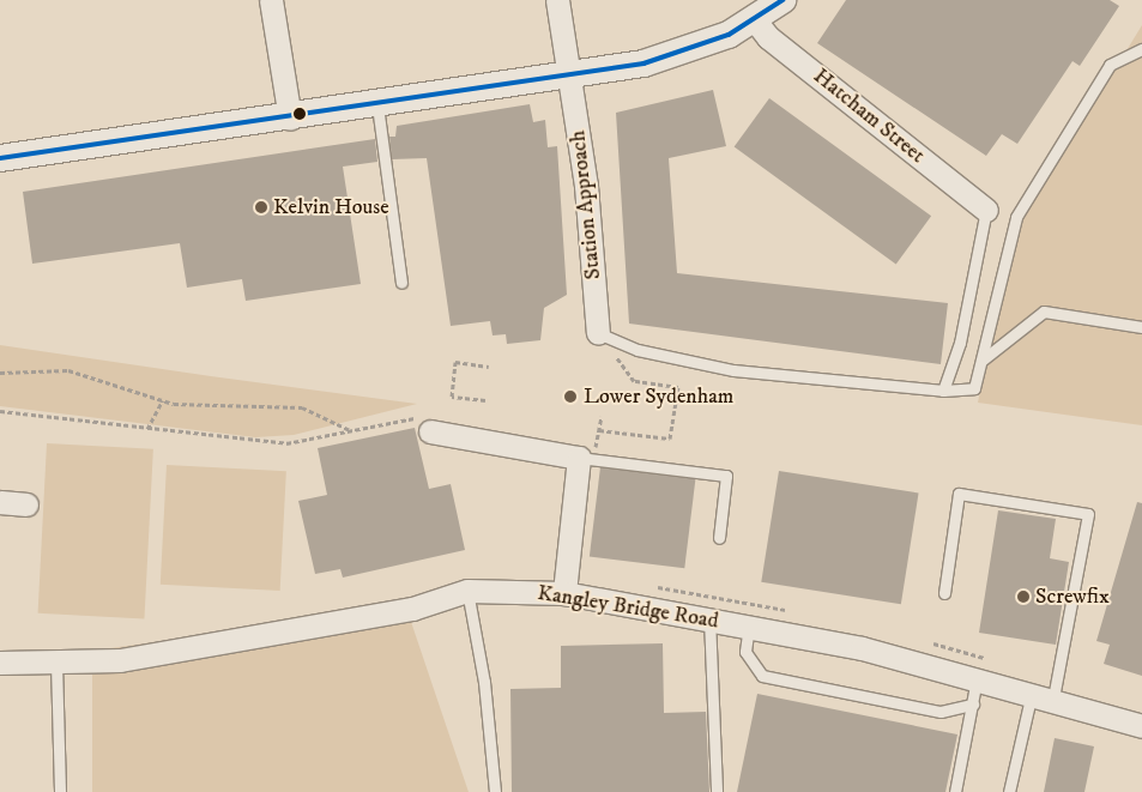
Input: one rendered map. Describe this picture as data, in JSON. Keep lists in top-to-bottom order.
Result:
{
  "streets": {
    "street": ["Hatcham Street", "Station Approach", "Kangley Bridge Road"]
  },
  "places": ["Kelvin House", "Lower Sydenham", "Screwfix"]
}
